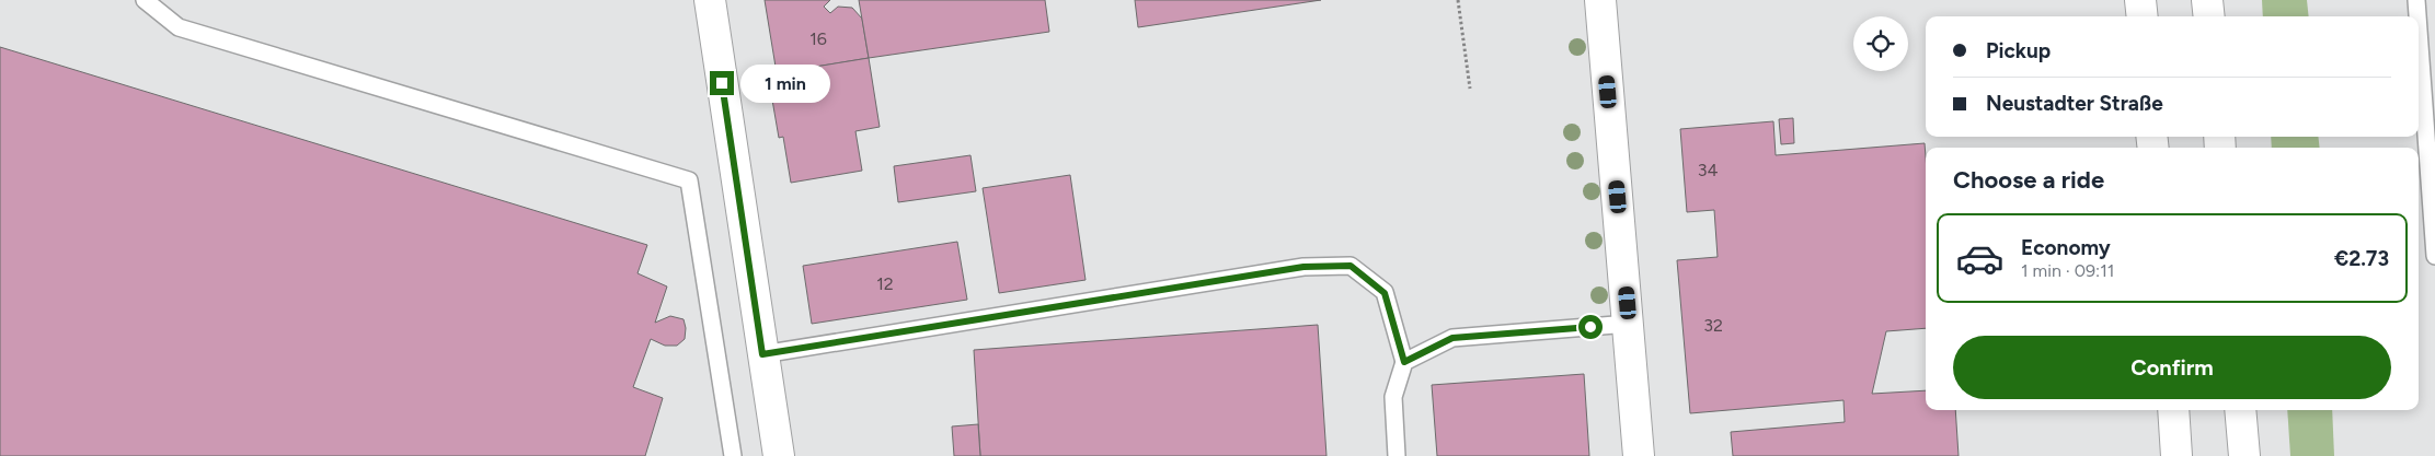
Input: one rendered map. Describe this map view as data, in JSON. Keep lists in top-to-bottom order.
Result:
{
  "house_numbers": [
    "16",
    "34",
    "12",
    "32"
  ],
  "page": {
    "banner": ["Pickup", "Neustadter Straße"],
    "bubble": "1 min",
    "heading": "Choose a ride",
    "list": [
      {
        "name": "Economy",
        "note": "1 min · 09:11",
        "value": "€2.73"
      }
    ],
    "buttons": "Confirm"
  }
}
